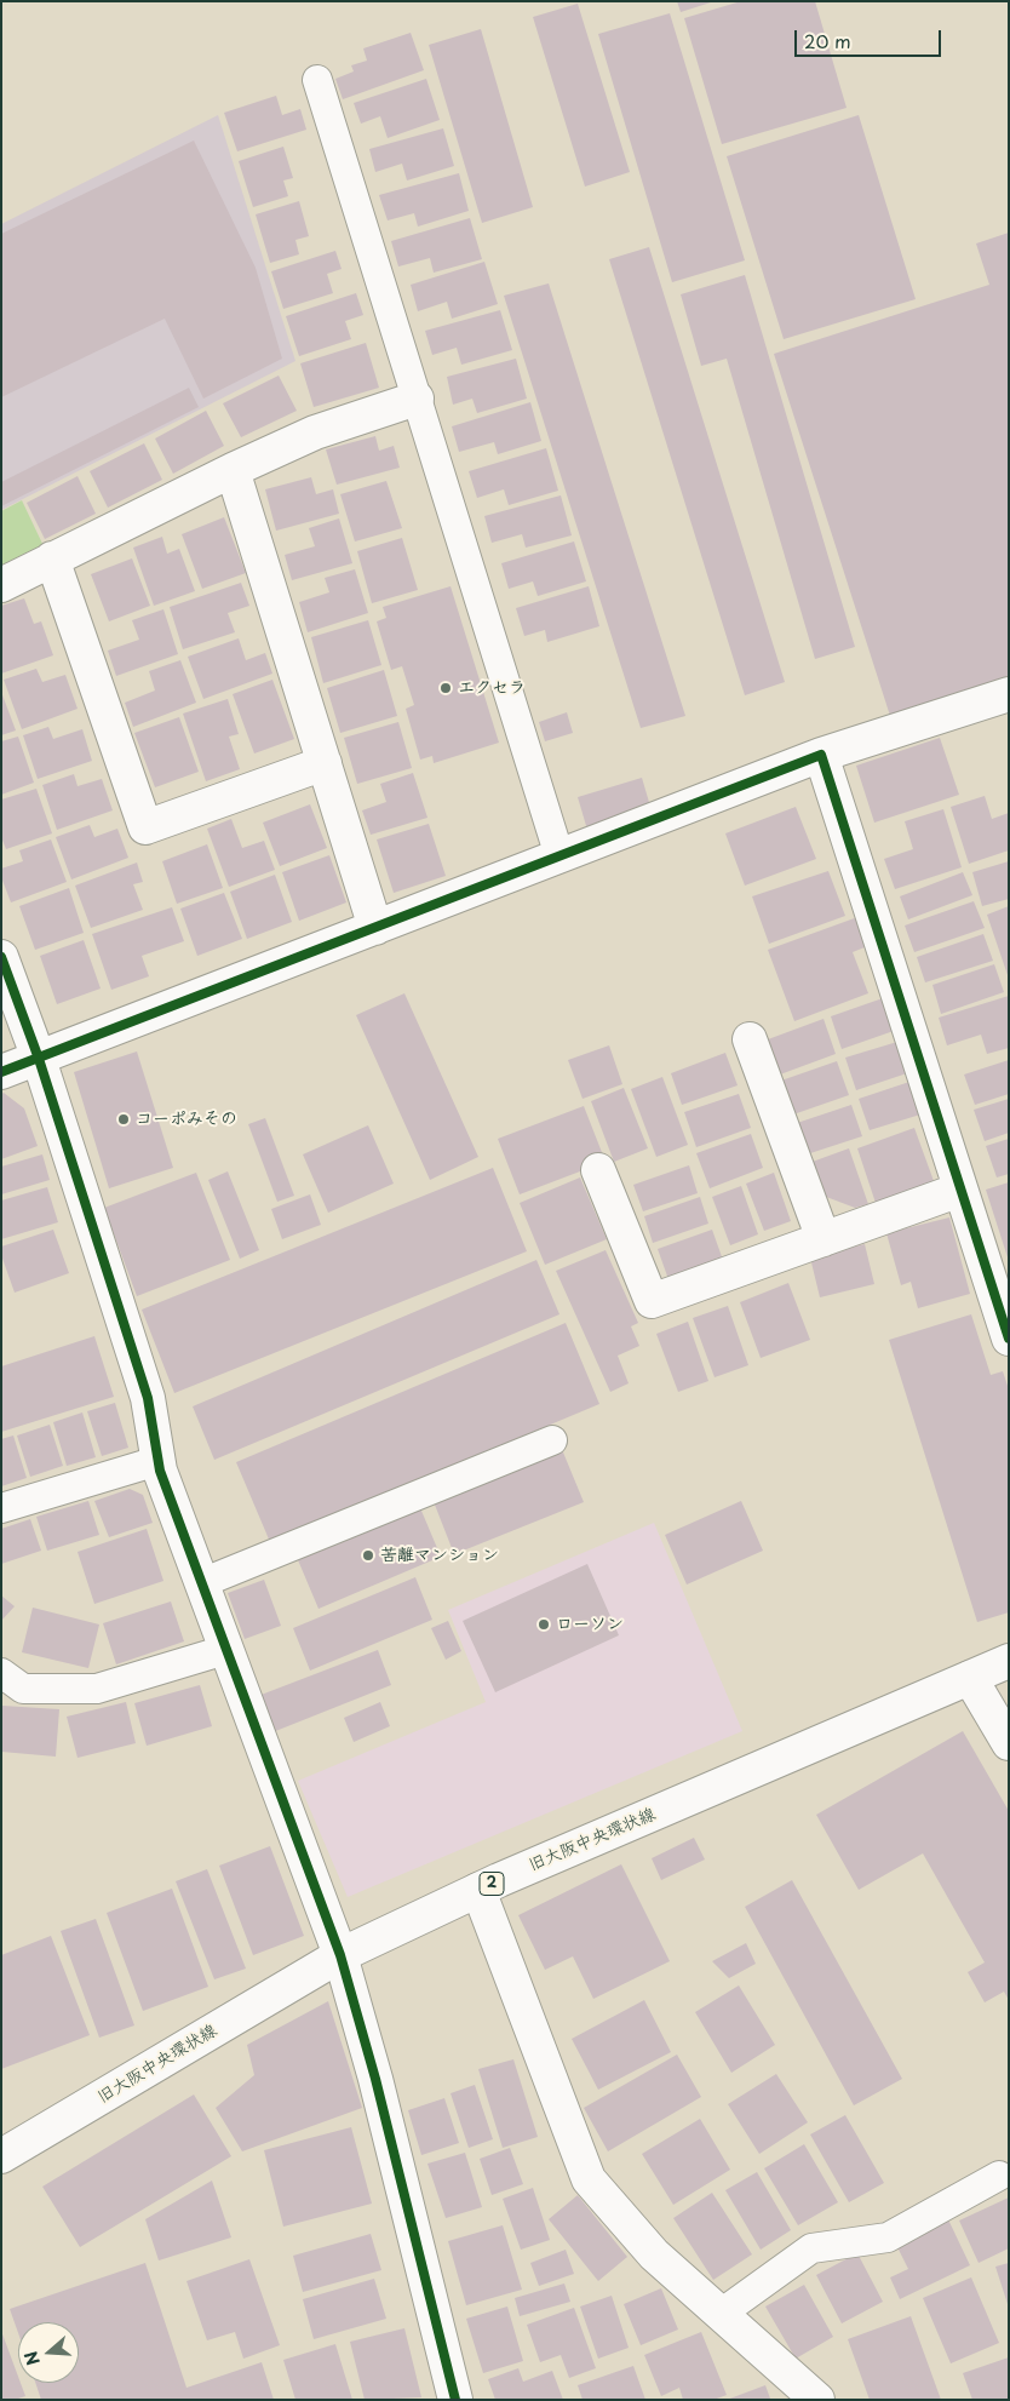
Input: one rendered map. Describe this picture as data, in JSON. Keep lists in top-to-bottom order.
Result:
{
  "streets": {
    "street": ["旧大阪中央環状線", "2"]
  },
  "places": [
    "エクセラ",
    "コーポみその",
    "苦離マンション",
    "ローソン"
  ],
  "scale_bar": "20 m",
  "north": "left"
}
